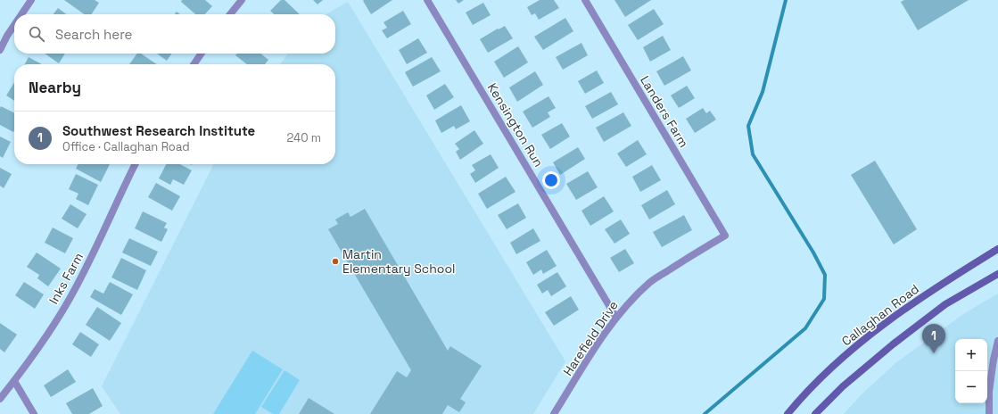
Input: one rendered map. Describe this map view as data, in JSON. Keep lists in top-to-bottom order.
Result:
{
  "streets": {
    "main road": ["Callaghan Road"],
    "street": [
      "Landers Farm",
      "Kensington Run",
      "Inks Farm",
      "Harefield Drive"
    ]
  },
  "crossings": [
    ["Landers Farm", "Harefield Drive"],
    ["Kensington Run", "Harefield Drive"]
  ],
  "places": ["Martin Elementary School"],
  "page": {
    "search": "Search here",
    "heading": "Nearby",
    "list": [
      {
        "mark": "1",
        "name": "Southwest Research Institute",
        "note": "Office · Callaghan Road",
        "value": "240 m"
      }
    ],
    "pins": "1",
    "map_buttons": ["+", "−"]
  }
}
